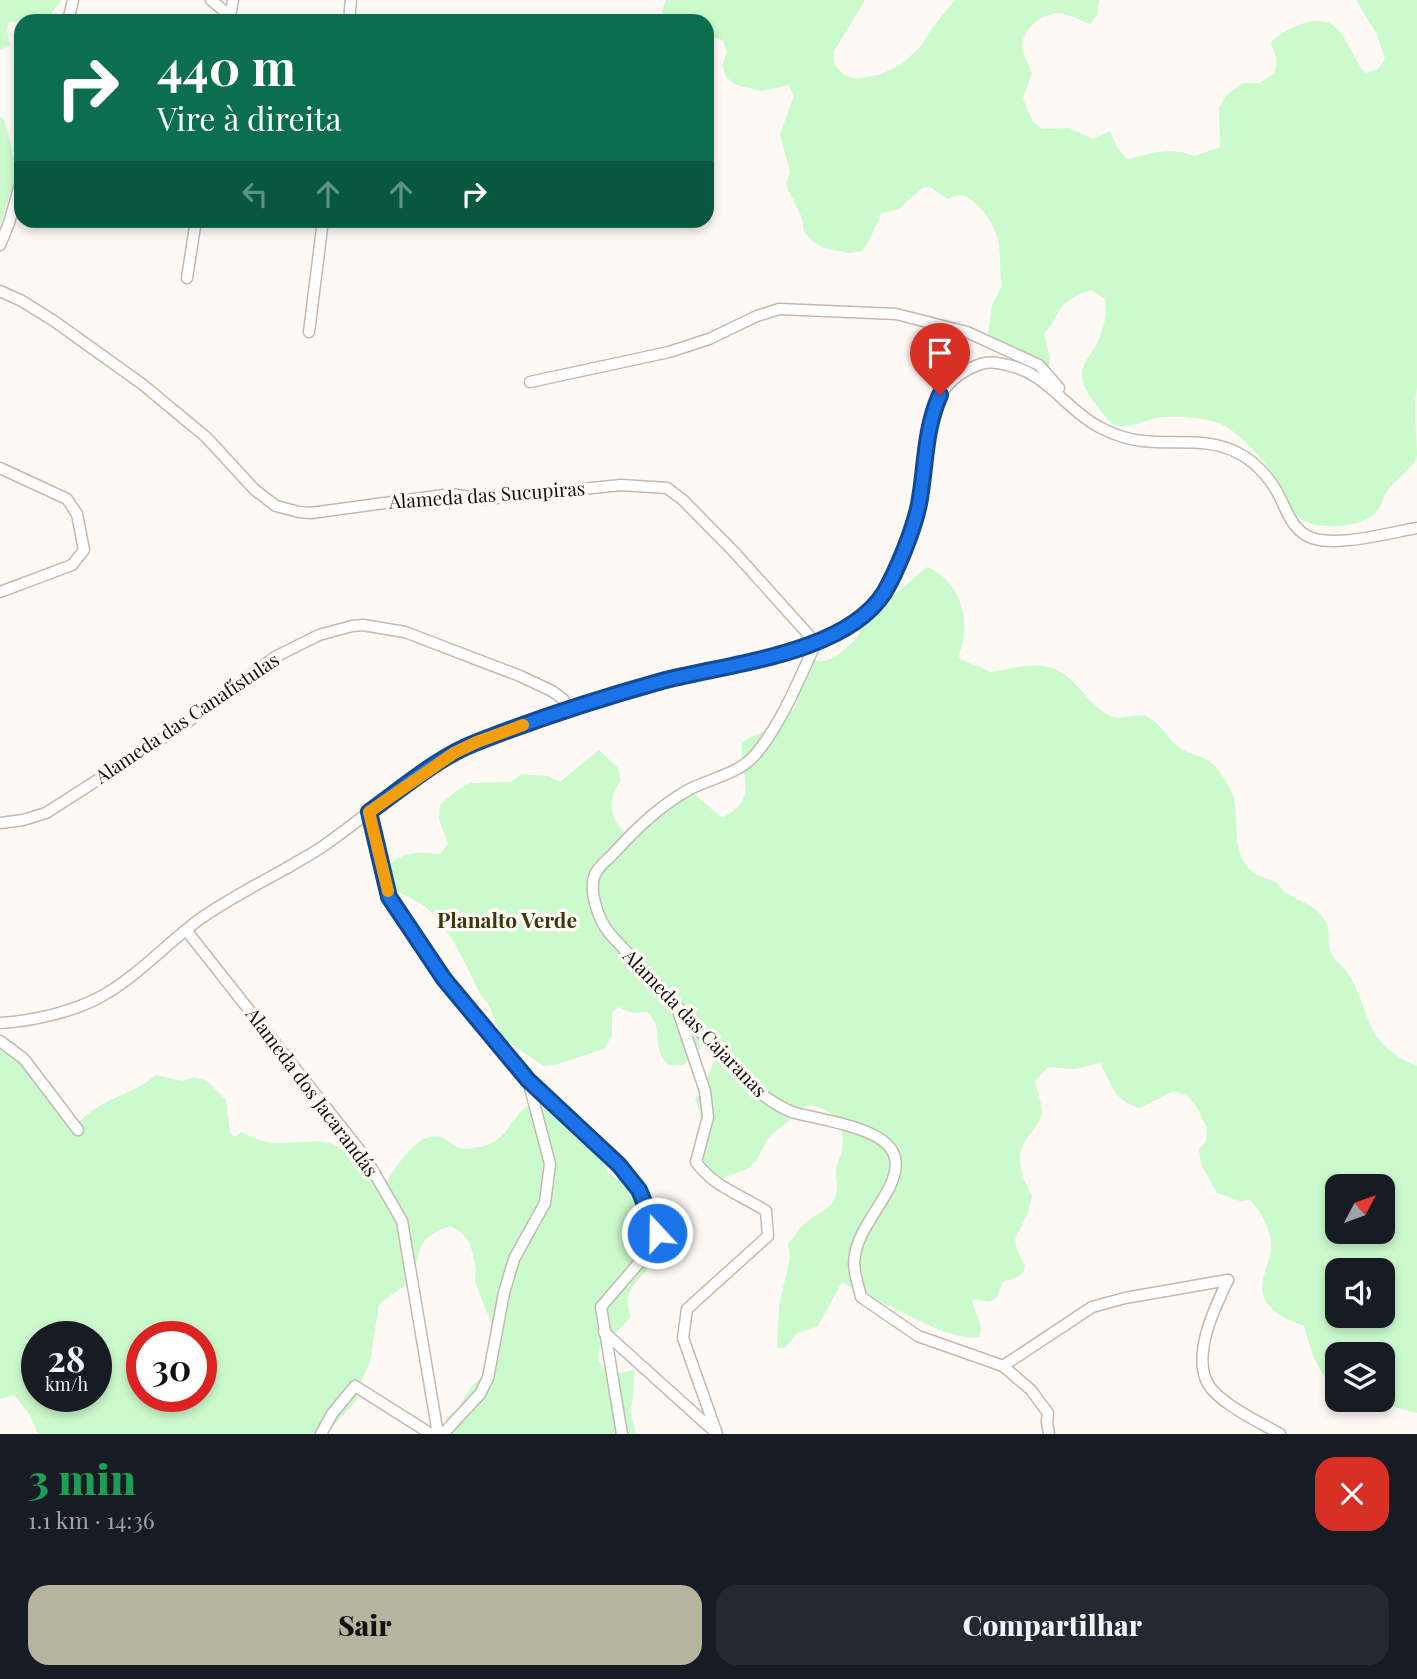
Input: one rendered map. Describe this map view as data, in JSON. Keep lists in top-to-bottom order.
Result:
{
  "streets": {
    "street": [
      "Alameda das Sucupiras",
      "Alameda das Canafístulas",
      "Alameda das Cajaranas",
      "Alameda dos Jacarandás"
    ]
  },
  "crossings": [
    ["Alameda das Sucupiras", "Alameda das Cajaranas"]
  ],
  "districts": ["Planalto Verde"],
  "north": "top right",
  "page": {
    "turn": ["440 m", "Vire à direita"],
    "speed": "28 km/h",
    "limit": "30",
    "heading": ["3 min", "1.1 km · 14:36"],
    "buttons": ["Sair", "Compartilhar"]
  }
}
